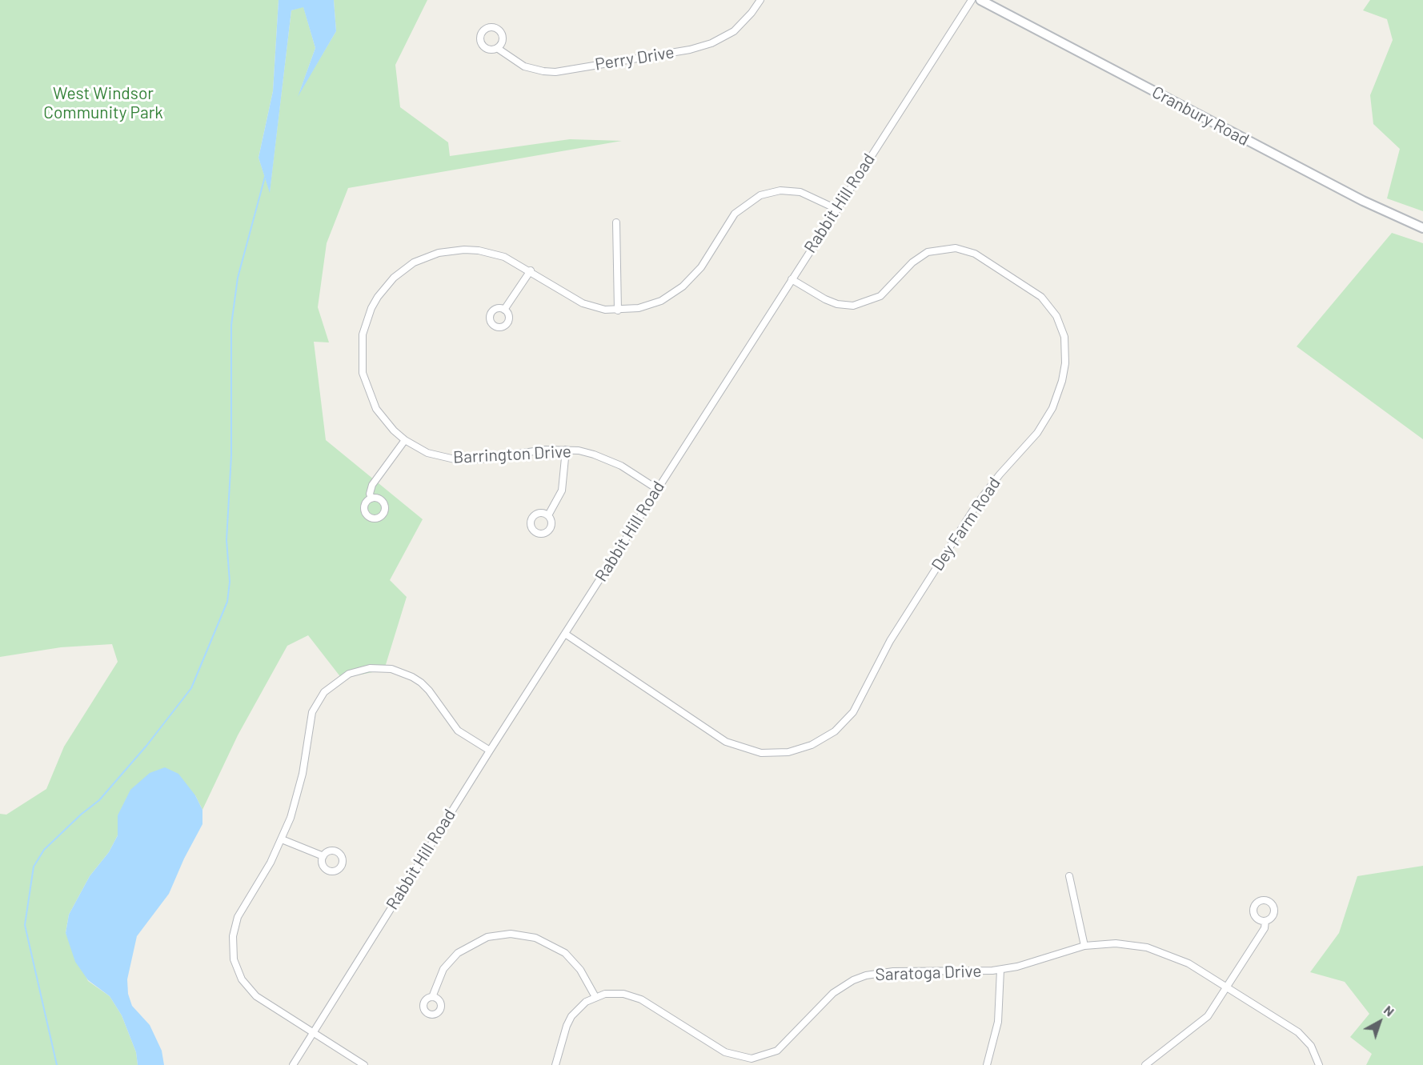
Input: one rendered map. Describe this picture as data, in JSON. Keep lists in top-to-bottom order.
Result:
{
  "streets": {
    "street": [
      "Perry Drive",
      "Cranbury Road",
      "Rabbit Hill Road",
      "Barrington Drive",
      "Dey Farm Road",
      "Saratoga Drive"
    ]
  },
  "crossings": [
    ["Rabbit Hill Road", "Barrington Drive"],
    ["Rabbit Hill Road", "Dey Farm Road"]
  ],
  "parks": ["West Windsor Community Park"],
  "north": "top right"
}
